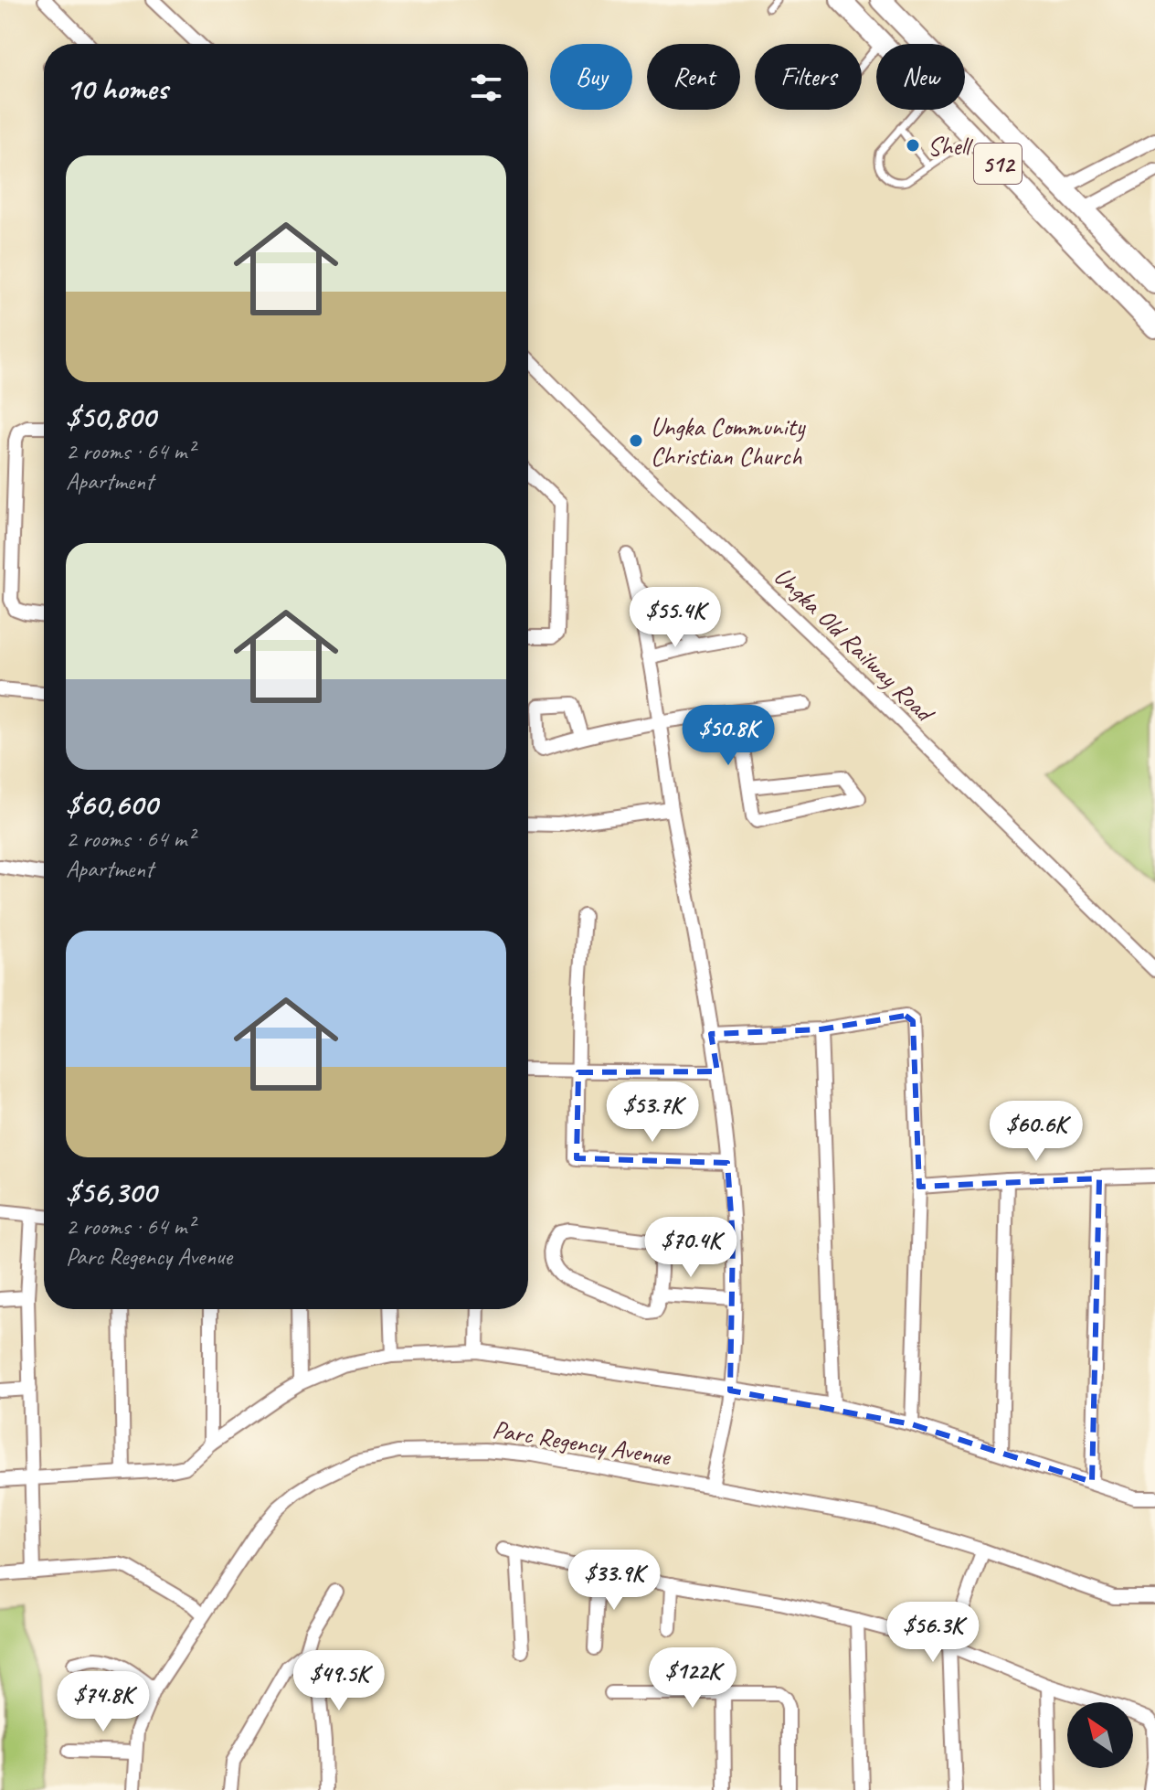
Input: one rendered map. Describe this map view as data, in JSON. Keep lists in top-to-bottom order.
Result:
{
  "streets": {
    "main road": ["512"],
    "street": ["Ungka Old Railway Road", "Parc Regency Avenue"]
  },
  "places": ["Shell", "Ungka Community Christian Church"],
  "north": "top left",
  "page": {
    "chip": [
      "Buy",
      "Rent",
      "Filters",
      "New"
    ],
    "heading": "10 homes",
    "list": [
      {
        "name": "$50,800",
        "note": "2 rooms · 64 m² · Apartment"
      },
      {
        "name": "$60,600",
        "note": "2 rooms · 64 m² · Apartment"
      },
      {
        "name": "$56,300",
        "note": "2 rooms · 64 m² · Parc Regency Avenue"
      }
    ],
    "price": [
      "$55.4K",
      "$50.8K",
      "$53.7K",
      "$60.6K",
      "$70.4K",
      "$33.9K",
      "$56.3K",
      "$122K",
      "$49.5K",
      "$74.8K"
    ]
  }
}
